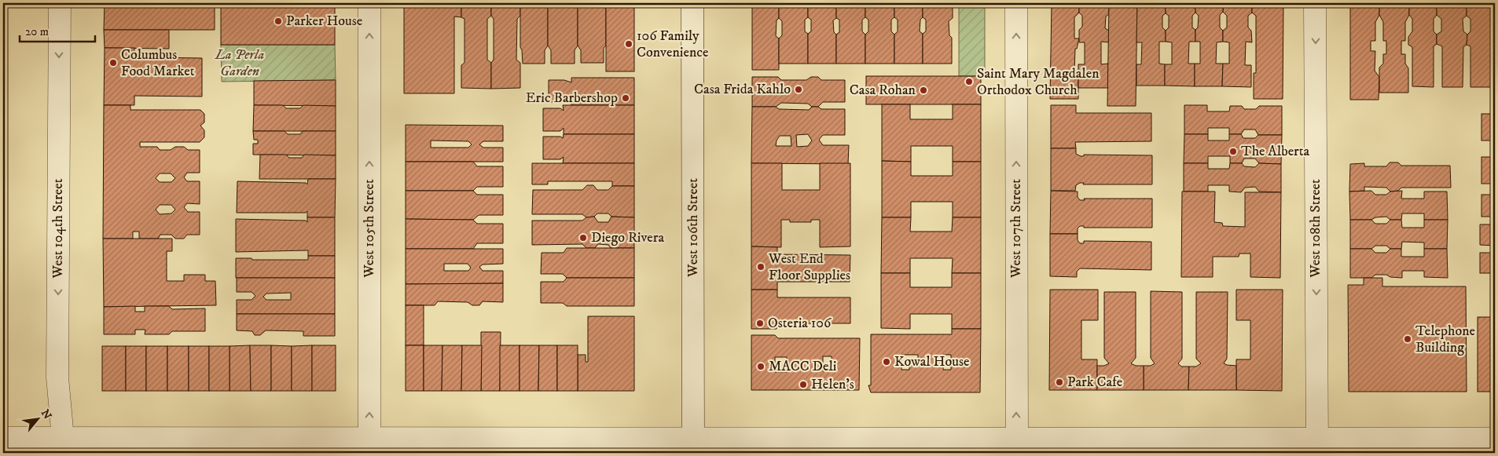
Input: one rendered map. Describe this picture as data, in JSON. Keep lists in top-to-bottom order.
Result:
{
  "streets": {
    "street": [
      "West 106th Street",
      "West 104th Street",
      "West 105th Street",
      "West 107th Street",
      "West 108th Street"
    ]
  },
  "one_way": [
    "West 104th Street",
    "West 105th Street",
    "West 107th Street",
    "West 108th Street"
  ],
  "parks": ["La Perla Garden"],
  "places": [
    "Parker House",
    "106 Family Convenience",
    "Columbus Food Market",
    "Saint Mary Magdalen Orthodox Church",
    "Casa Frida Kahlo",
    "Casa Rohan",
    "Eric Barbershop",
    "The Alberta",
    "Diego Rivera",
    "West End Floor Supplies",
    "Osteria 106",
    "Telephone Building",
    "Kowal House",
    "MACC Deli",
    "Park Cafe",
    "Helen's"
  ],
  "scale_bar": "20 m",
  "north": "top right"
}
